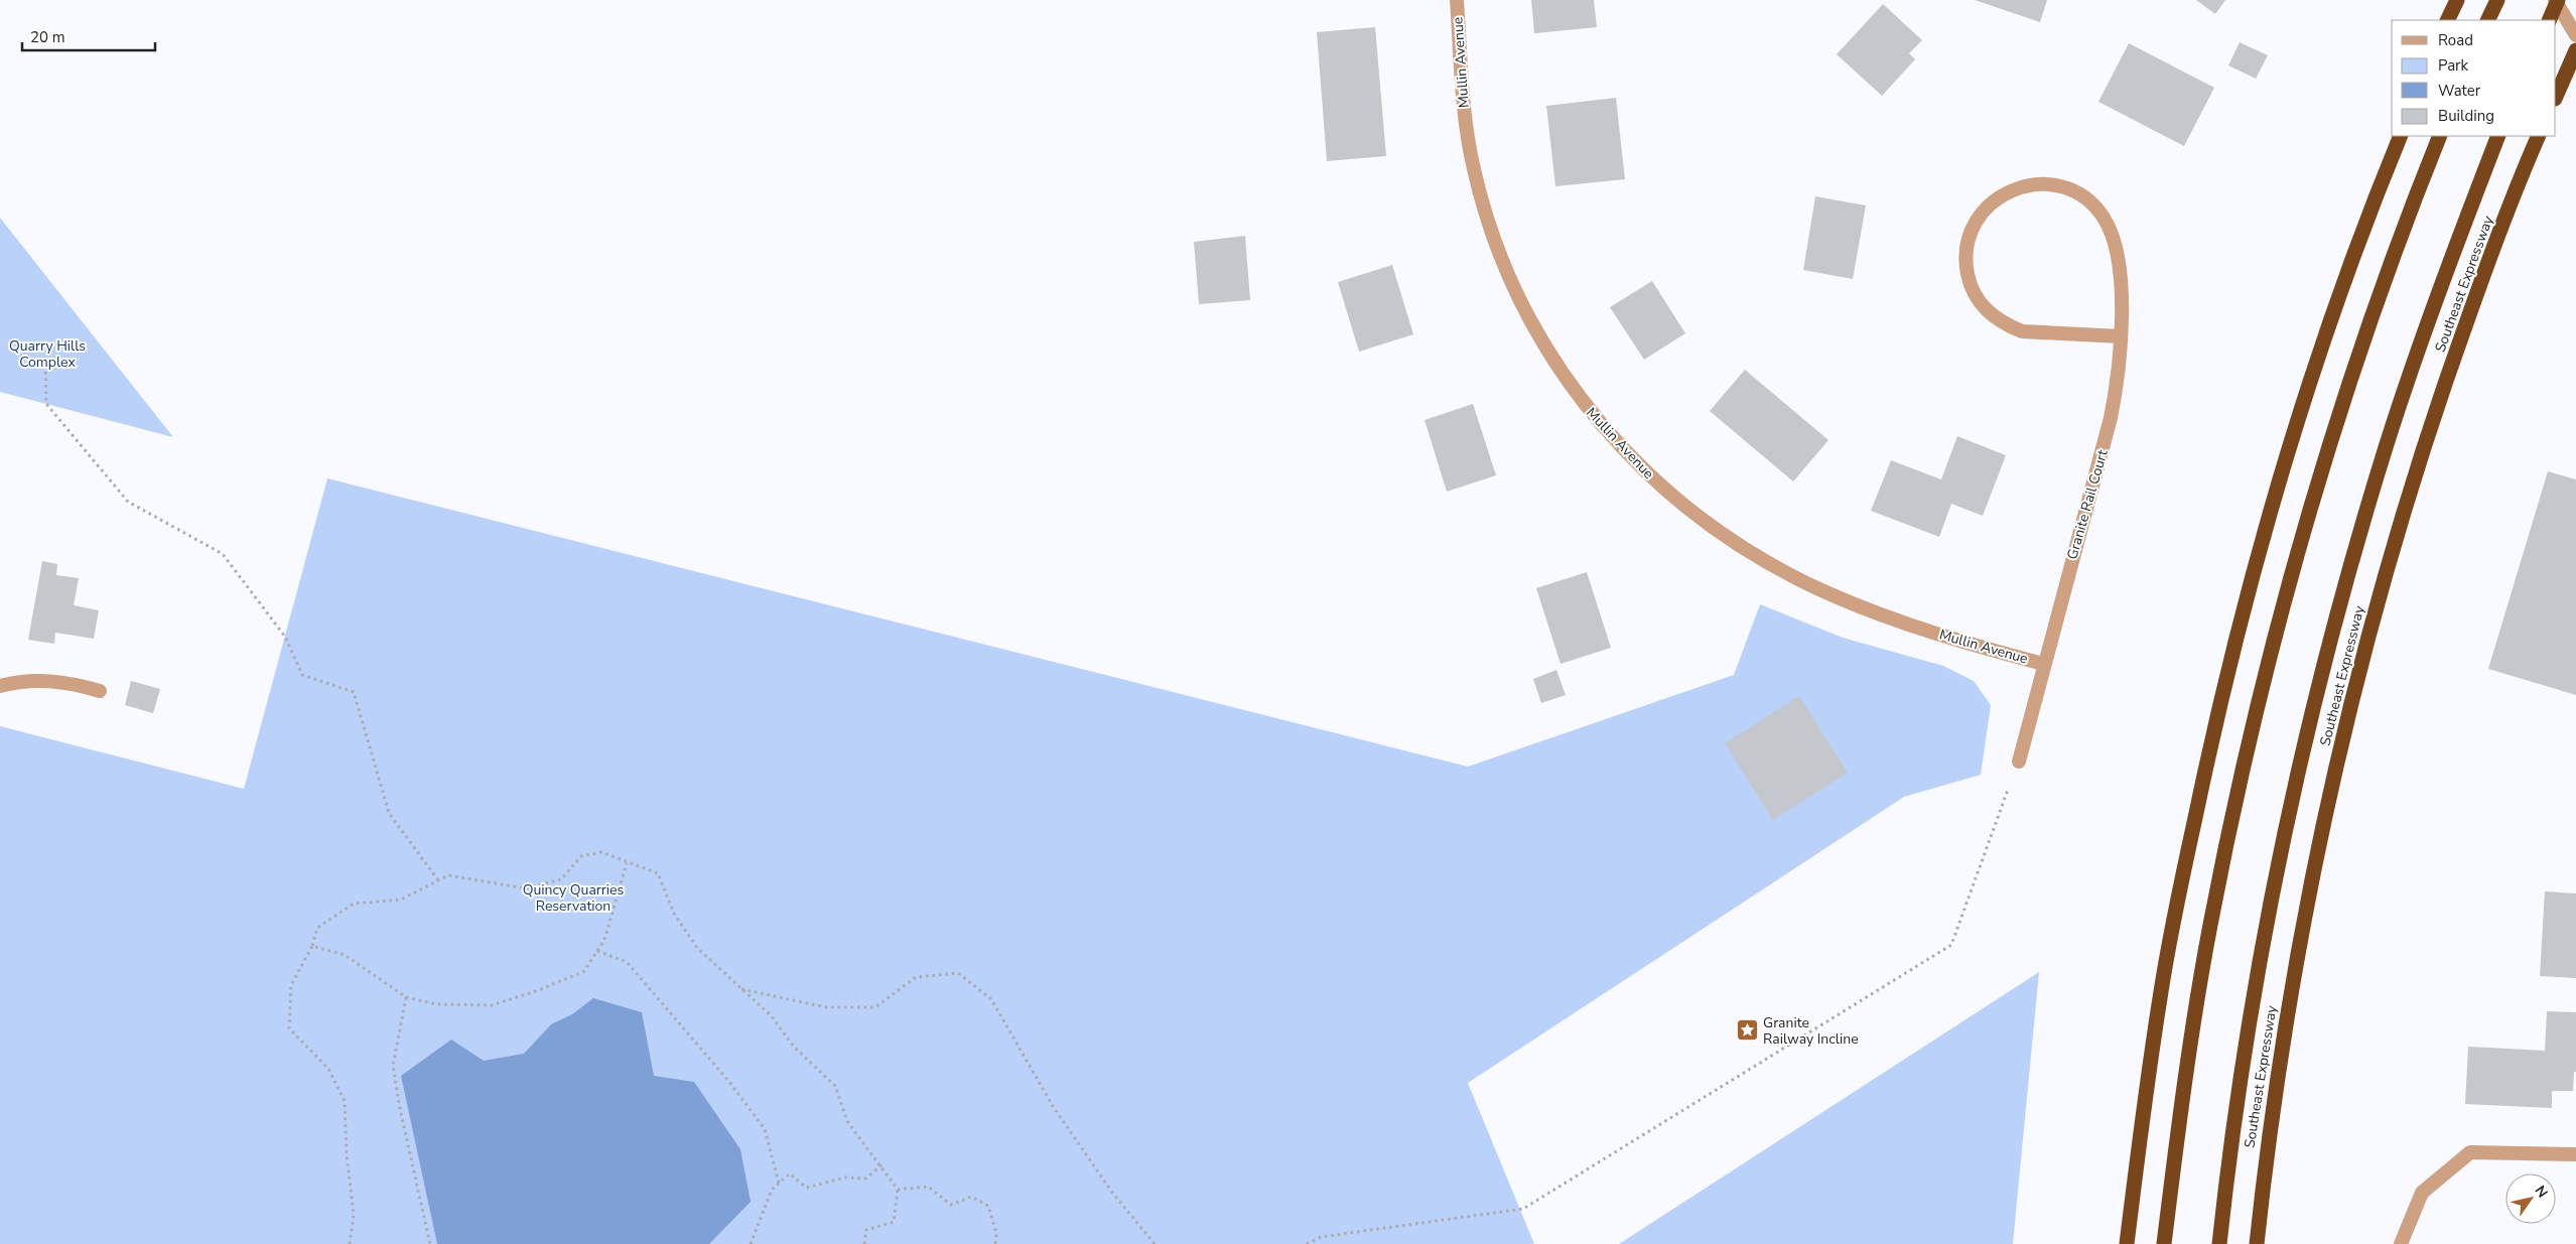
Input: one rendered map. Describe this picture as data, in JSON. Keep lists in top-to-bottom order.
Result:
{
  "streets": {
    "highway": ["Southeast Expressway"],
    "street": ["Mullin Avenue", "Granite Rail Court"]
  },
  "crossings": [
    ["Mullin Avenue", "Granite Rail Court"]
  ],
  "parks": ["Quarry Hills Complex", "Quincy Quarries Reservation"],
  "places": {
    "place": ["Granite Railway Incline"]
  },
  "legend": [
    "Road",
    "Park",
    "Water",
    "Building"
  ],
  "scale_bar": "20 m",
  "north": "top right"
}
